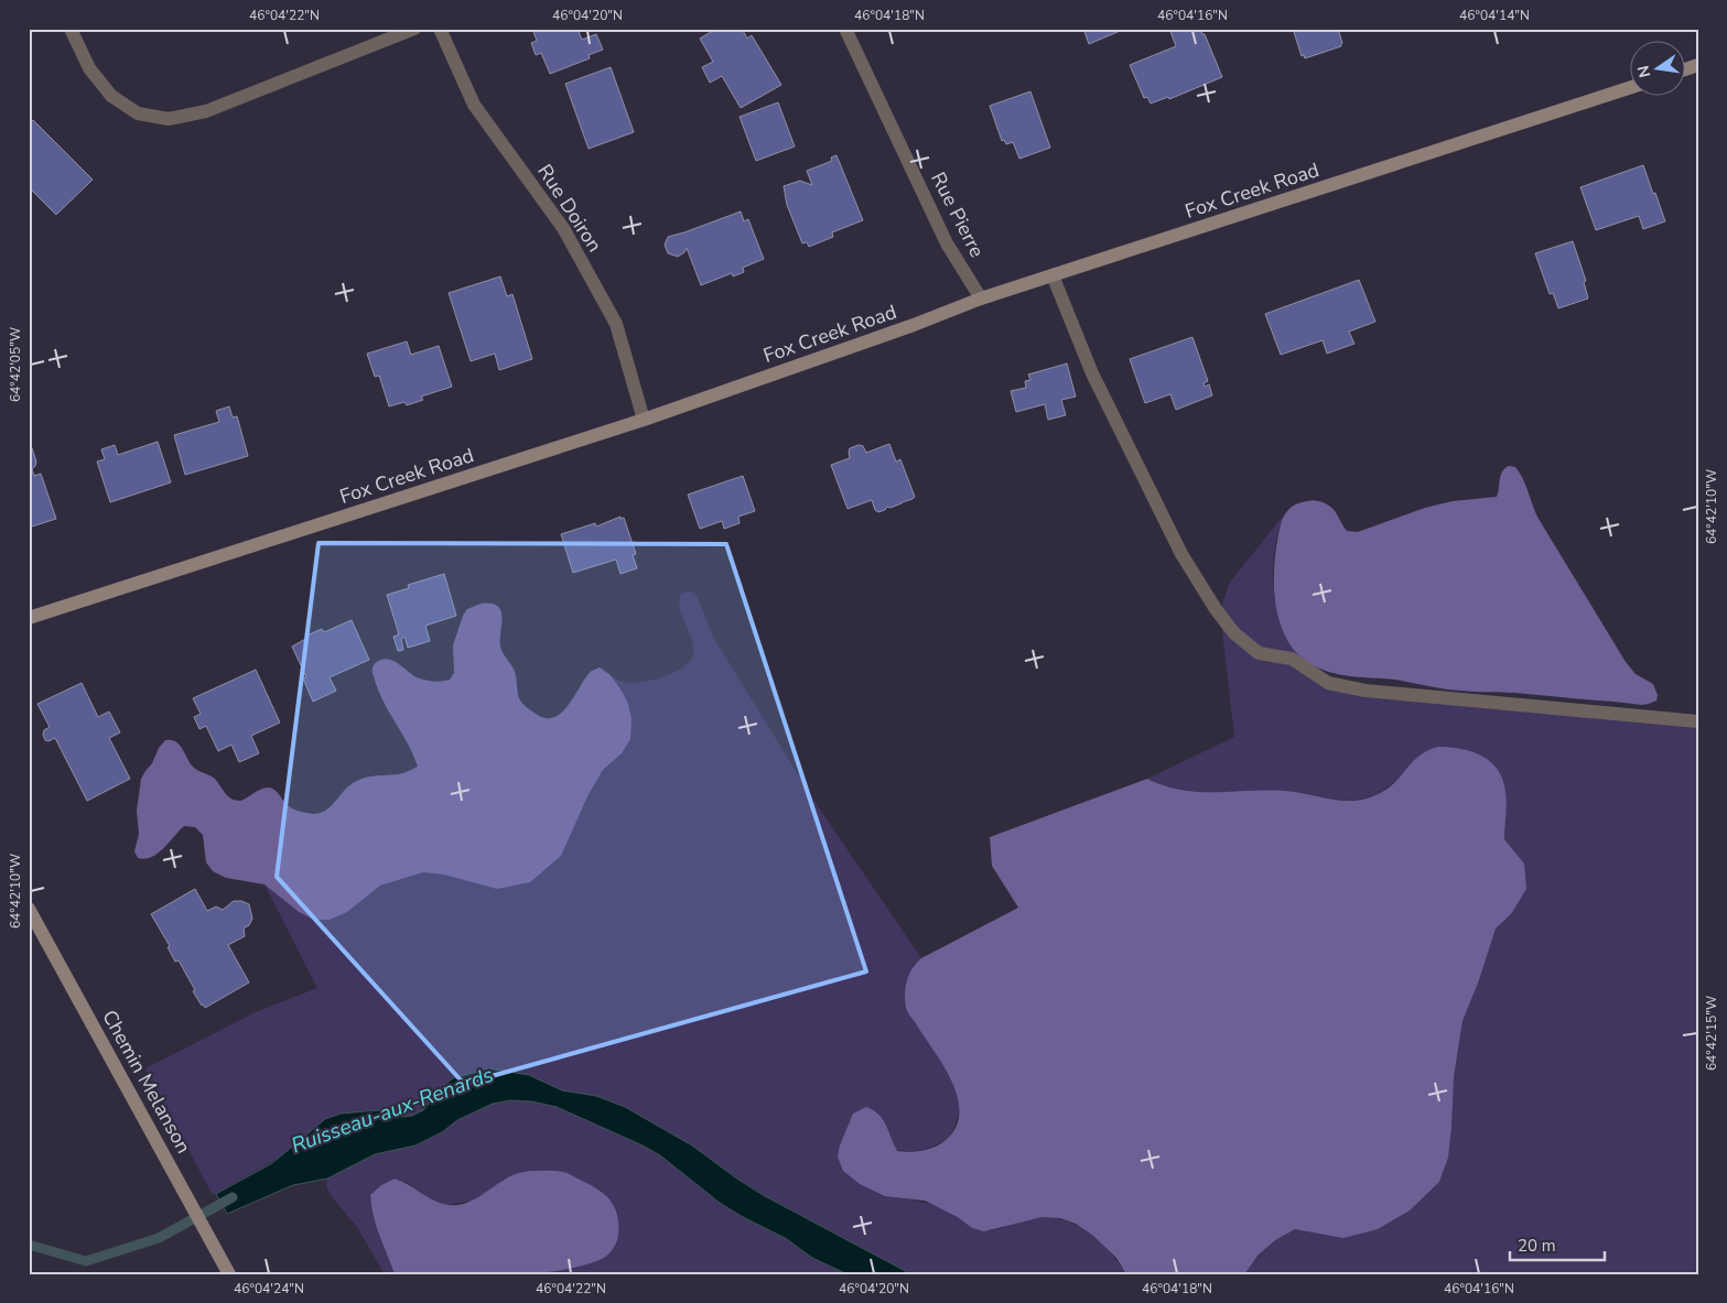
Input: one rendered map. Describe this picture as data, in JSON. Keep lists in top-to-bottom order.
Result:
{
  "streets": {
    "street": [
      "Fox Creek Road",
      "Rue Doiron",
      "Rue Pierre",
      "Chemin Melanson"
    ]
  },
  "crossings": [
    ["Fox Creek Road", "Rue Doiron"],
    ["Fox Creek Road", "Rue Pierre"]
  ],
  "water": ["Ruisseau-aux-Renards"],
  "scale_bar": "20 m",
  "north": "left",
  "coordinates": [
    "46°04'22\"N",
    "46°04'20\"N",
    "46°04'18\"N",
    "46°04'16\"N",
    "46°04'14\"N",
    "64°42'05\"W",
    "64°42'10\"W",
    "64°42'15\"W",
    "46°04'24\"N"
  ]
}
